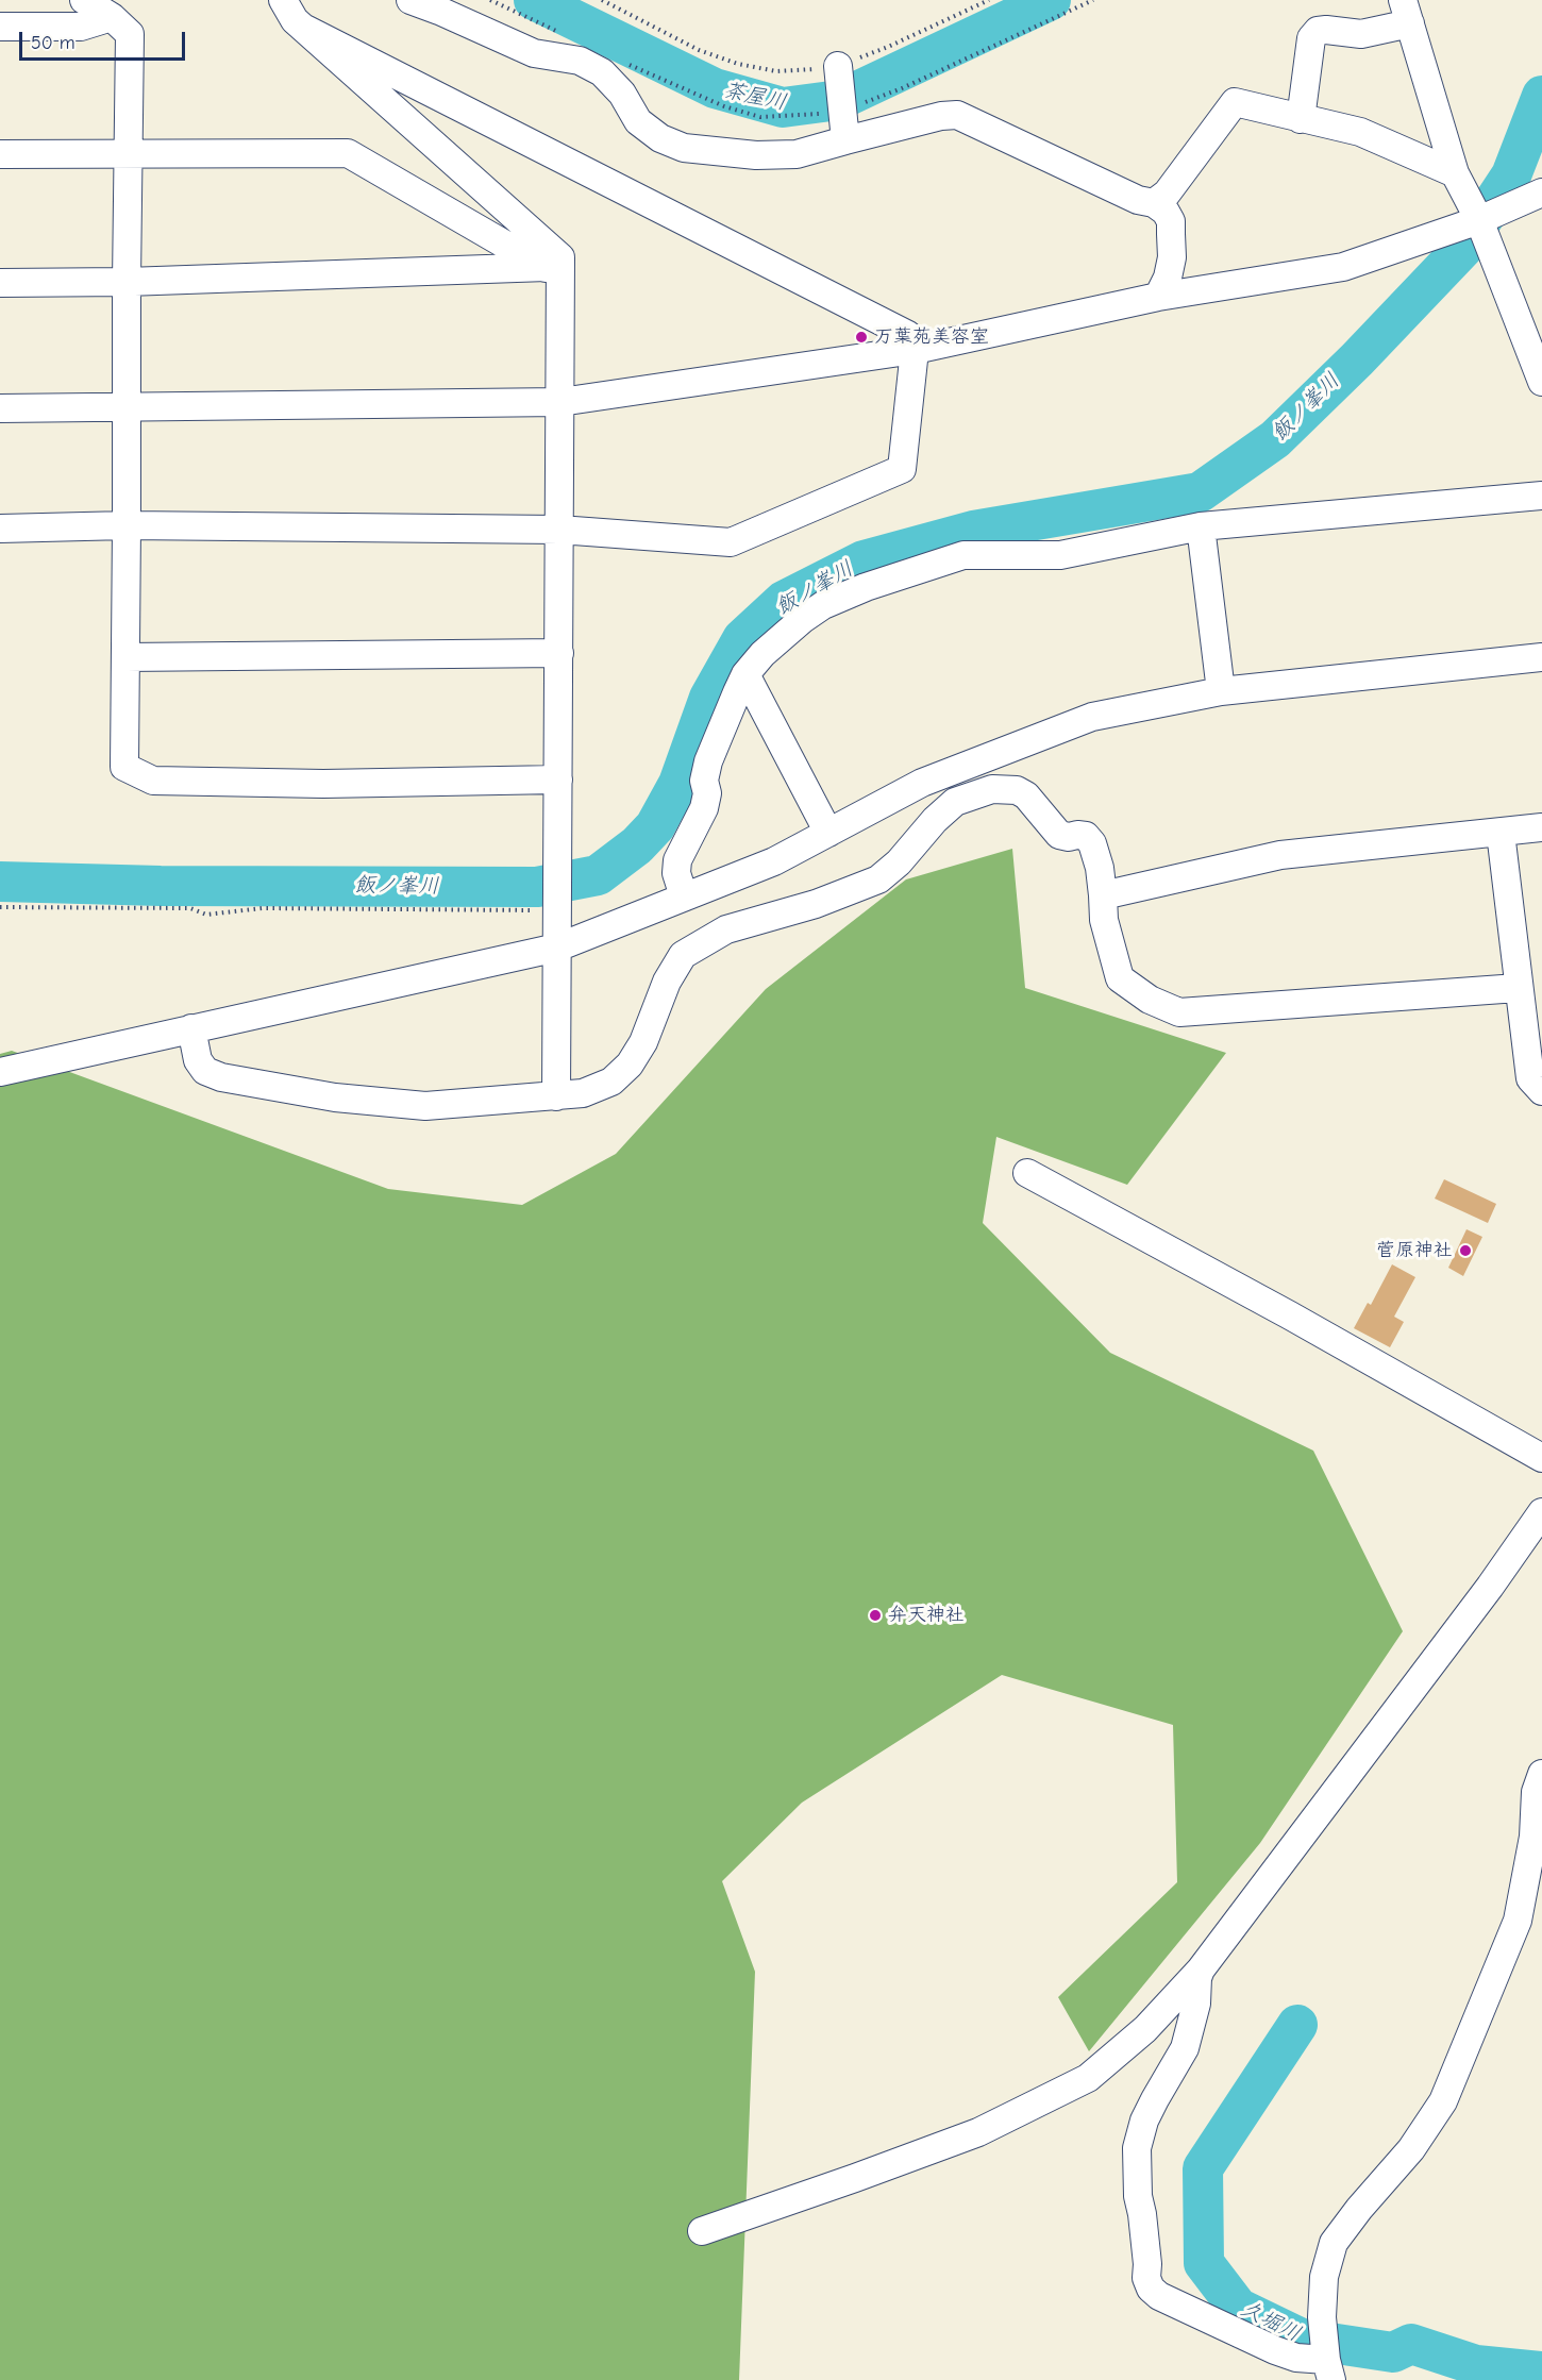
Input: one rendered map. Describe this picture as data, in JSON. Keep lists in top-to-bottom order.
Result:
{
  "water": ["茶屋川", "飯ノ峯川", "久堀川"],
  "places": ["万葉苑美容室", "菅原神社", "弁天神社"],
  "scale_bar": "50 m"
}
